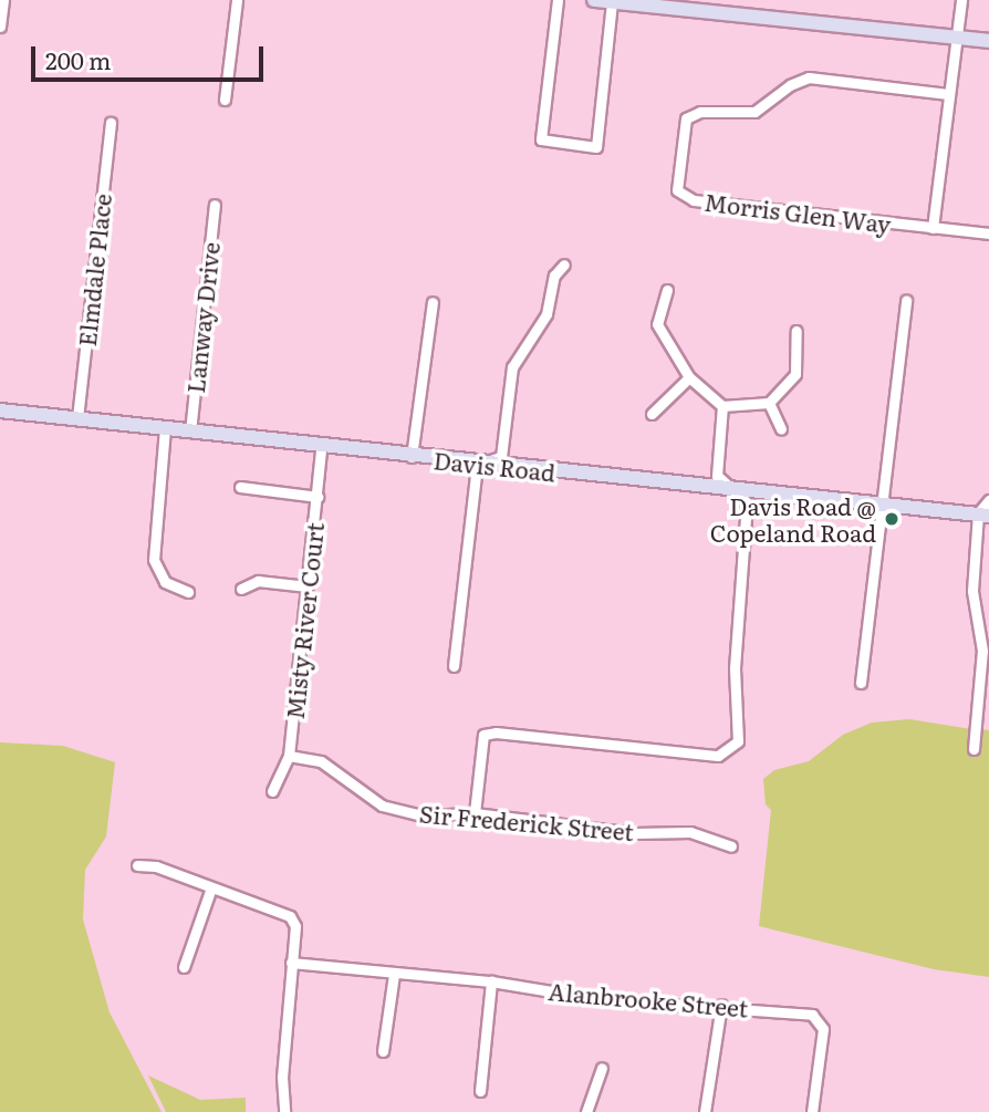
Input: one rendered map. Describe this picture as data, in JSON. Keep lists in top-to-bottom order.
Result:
{
  "streets": {
    "street": [
      "Morris Glen Way",
      "Elmdale Place",
      "Lanway Drive",
      "Davis Road",
      "Misty River Court",
      "Sir Frederick Street",
      "Alanbrooke Street"
    ]
  },
  "crossings": [
    ["Elmdale Place", "Davis Road"],
    ["Lanway Drive", "Davis Road"],
    ["Davis Road", "Misty River Court"],
    ["Misty River Court", "Sir Frederick Street"]
  ],
  "places": ["Davis Road @ Copeland Road"],
  "scale_bar": "200 m"
}
